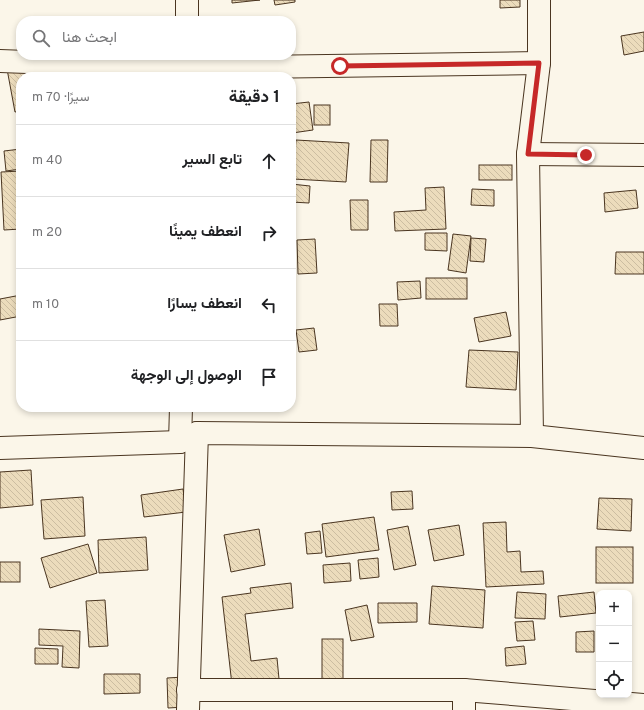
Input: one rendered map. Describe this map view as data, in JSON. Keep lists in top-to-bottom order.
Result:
{
  "page": {
    "search": "ابحث هنا",
    "heading": ["1 دقيقة", "سيرًا · 70 m"],
    "list": [
      ["تابع السير", "40 m"],
      ["انعطف يمينًا", "20 m"],
      ["انعطف يسارًا", "10 m"],
      "الوصول إلى الوجهة"
    ],
    "map_buttons": ["+", "−"]
  }
}
